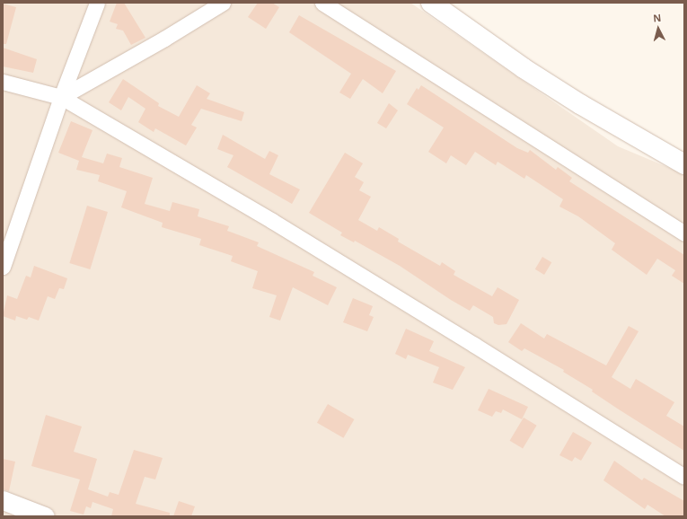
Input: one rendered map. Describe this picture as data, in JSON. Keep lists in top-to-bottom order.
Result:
{
  "north": "top"
}
